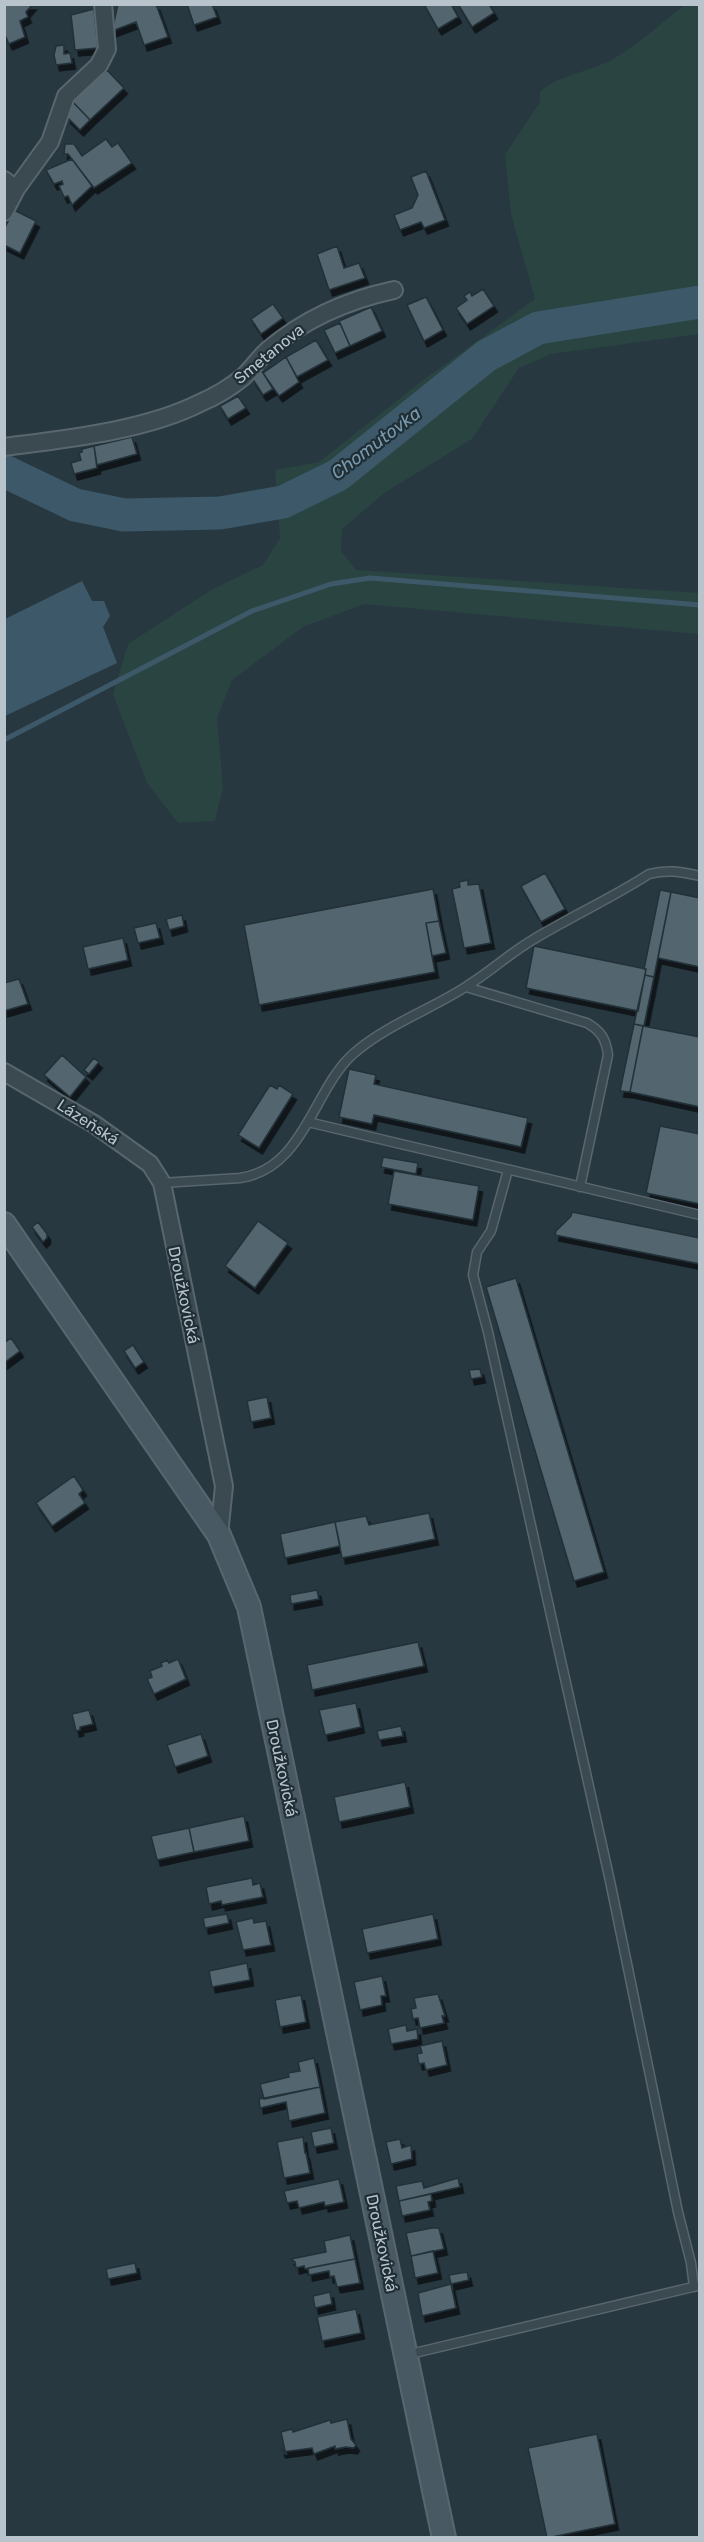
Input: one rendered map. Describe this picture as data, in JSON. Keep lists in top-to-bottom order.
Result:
{
  "streets": {
    "street": ["Smetanova", "Lázeňská", "Droužkovická"]
  },
  "crossings": [
    ["Lázeňská", "Droužkovická"]
  ],
  "water": ["Chomutovka"]
}
